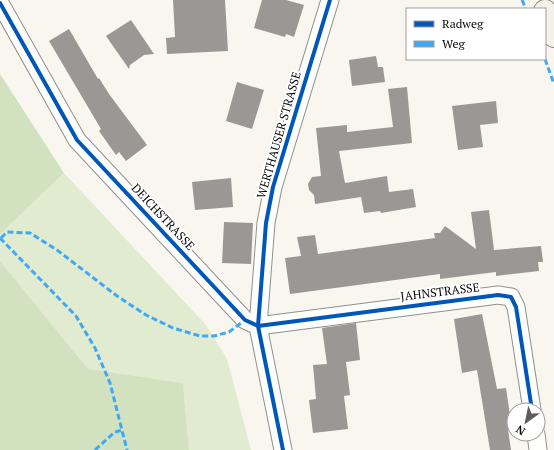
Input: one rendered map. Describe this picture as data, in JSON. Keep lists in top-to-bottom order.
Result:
{
  "streets": {
    "street": ["WERTHAUSER STRASSE", "DEICHSTRASSE", "JAHNSTRASSE"]
  },
  "crossings": [
    ["WERTHAUSER STRASSE", "DEICHSTRASSE"],
    ["WERTHAUSER STRASSE", "JAHNSTRASSE"],
    ["DEICHSTRASSE", "JAHNSTRASSE"]
  ],
  "legend": ["Radweg", "Weg"],
  "north": "bottom left"
}
